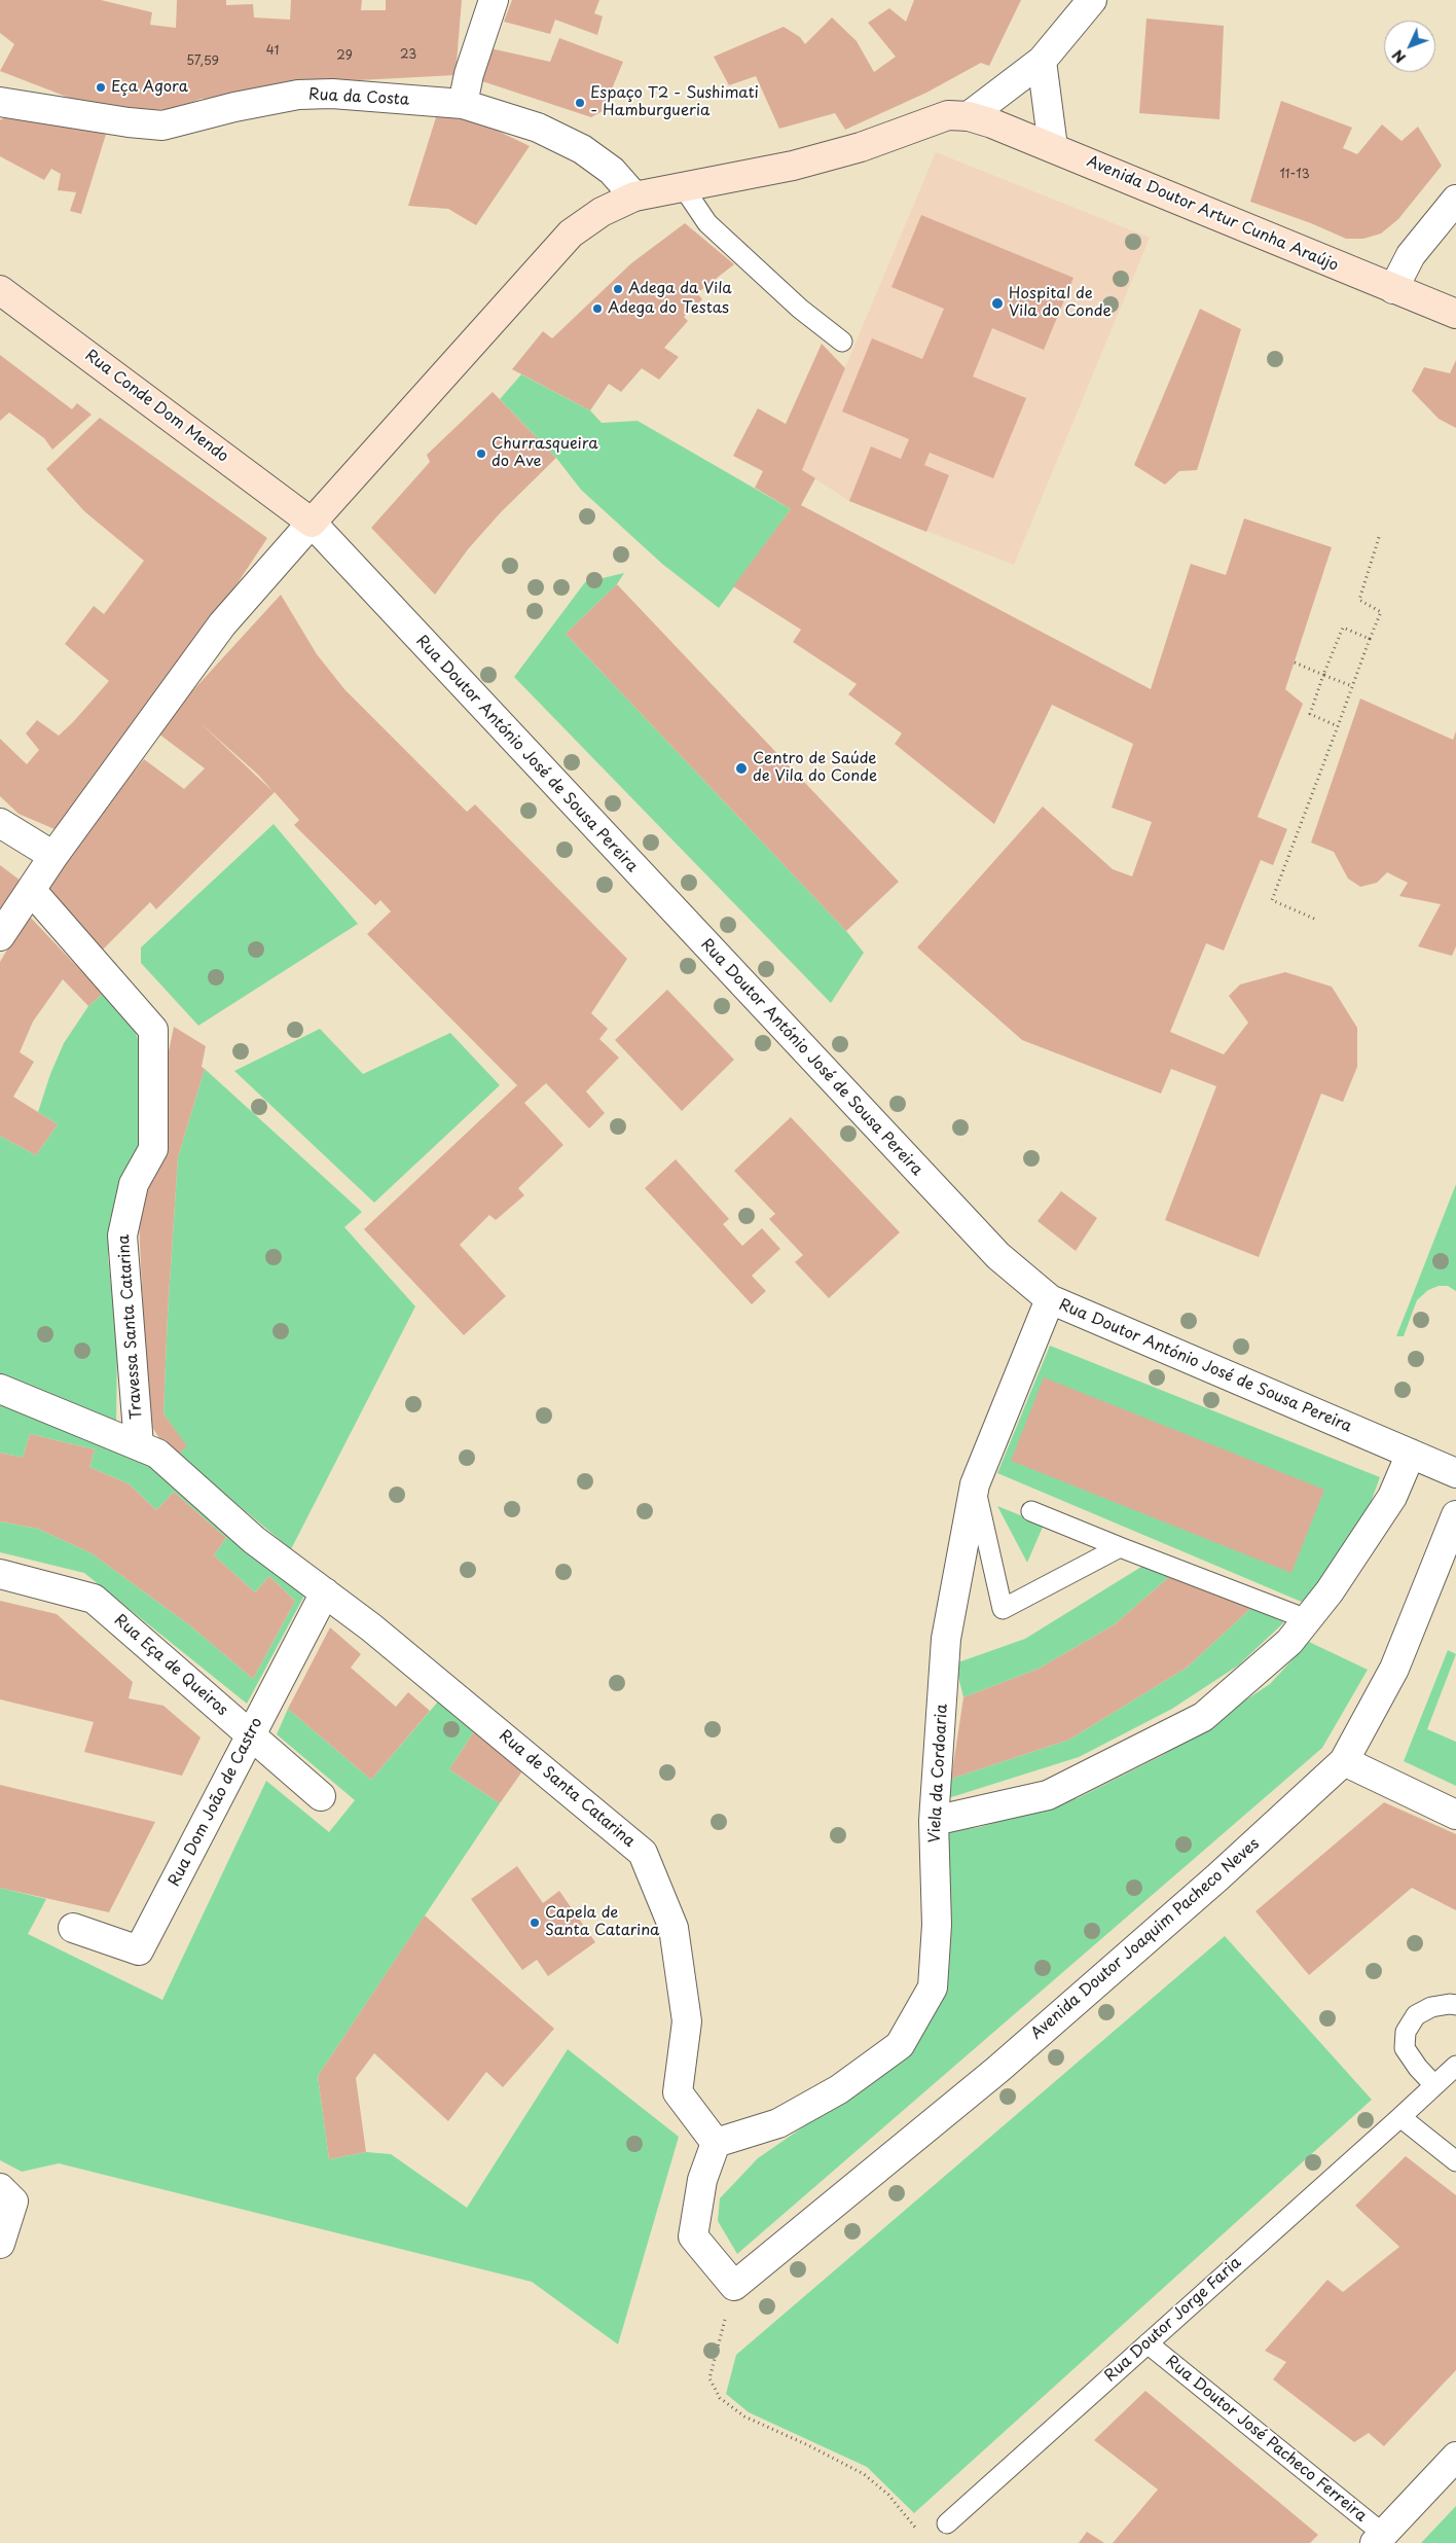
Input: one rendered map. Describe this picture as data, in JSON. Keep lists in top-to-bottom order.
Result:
{
  "streets": {
    "street": [
      "Rua da Costa",
      "Avenida Doutor Artur Cunha Araújo",
      "Rua Conde Dom Mendo",
      "Rua Doutor António José de Sousa Pereira",
      "Travessa Santa Catarina",
      "Rua Eça de Queiros",
      "Viela da Cordoaria",
      "Rua de Santa Catarina",
      "Rua Dom João de Castro",
      "Avenida Doutor Joaquim Pacheco Neves"
    ],
    "lane": ["Rua Doutor Jorge Faria", "Rua Doutor José Pacheco Ferreira"]
  },
  "crossings": [
    ["Rua Conde Dom Mendo", "Rua Doutor António José de Sousa Pereira"],
    ["Rua Doutor António José de Sousa Pereira", "Viela da Cordoaria"],
    ["Travessa Santa Catarina", "Rua de Santa Catarina"],
    ["Rua Eça de Queiros", "Rua Dom João de Castro"],
    ["Viela da Cordoaria", "Rua de Santa Catarina"],
    ["Rua de Santa Catarina", "Rua Dom João de Castro"],
    ["Rua Doutor Jorge Faria", "Rua Doutor José Pacheco Ferreira"]
  ],
  "places": [
    "Eça Agora",
    "Espaço T2 - Sushimati - Hamburgueria",
    "Adega da Vila",
    "Hospital de Vila do Conde",
    "Adega do Testas",
    "Churrasqueira do Ave",
    "Centro de Saúde de Vila do Conde",
    "Capela de Santa Catarina"
  ],
  "house_numbers": [
    "41",
    "23",
    "29",
    "57,59",
    "11-13"
  ],
  "north": "bottom left"
}
